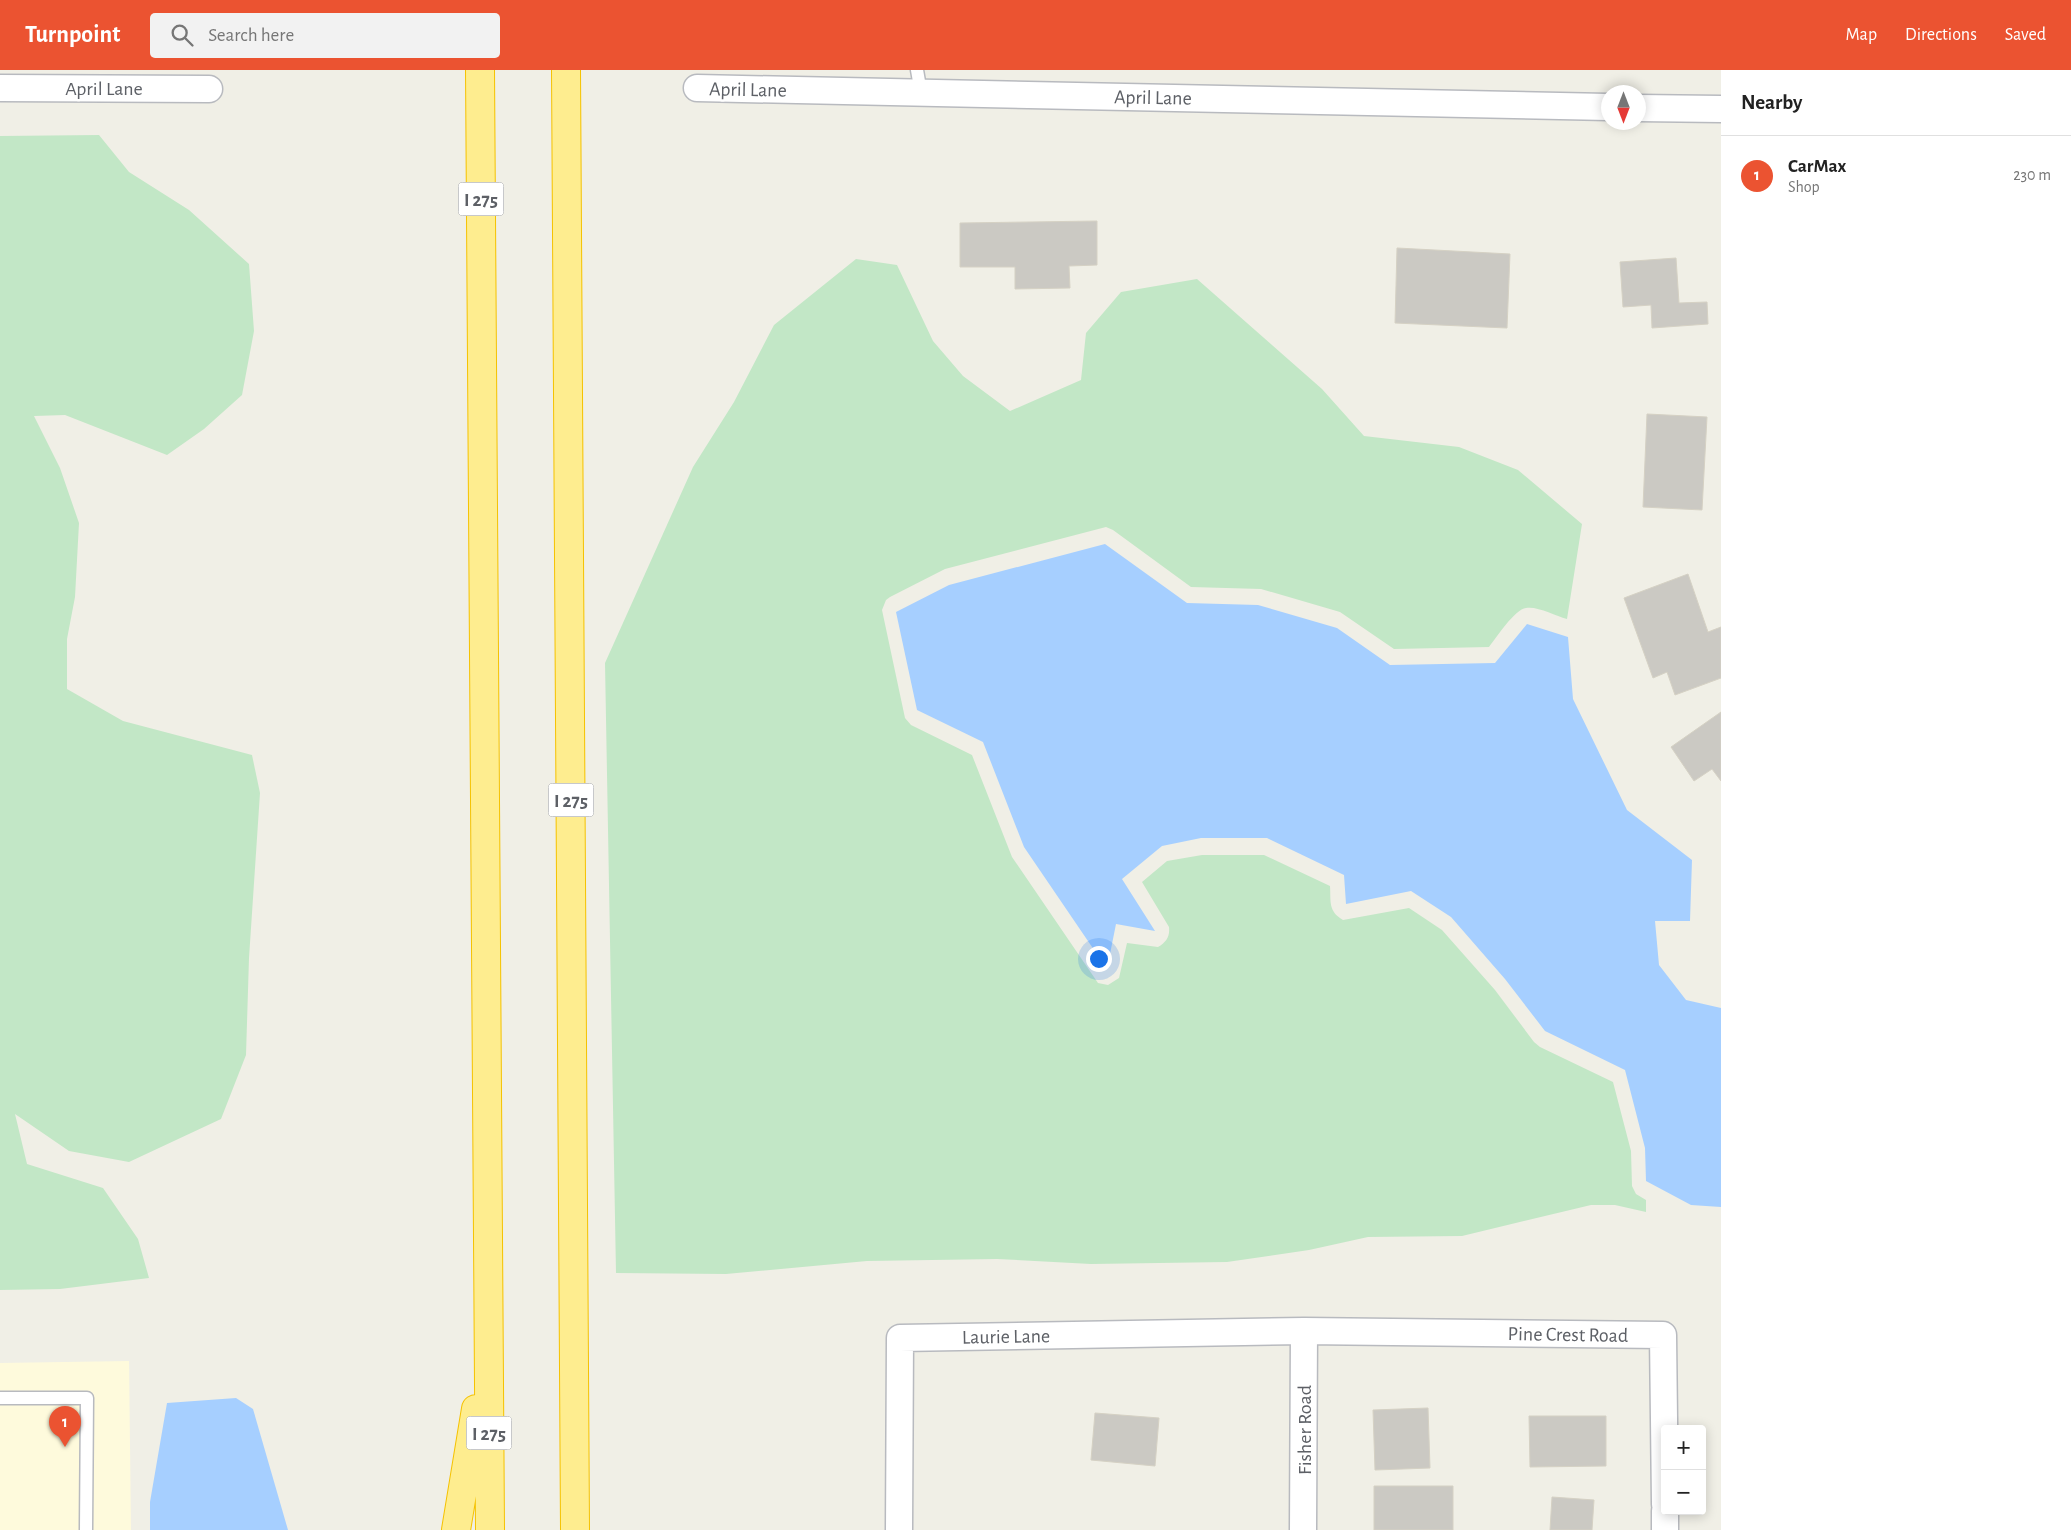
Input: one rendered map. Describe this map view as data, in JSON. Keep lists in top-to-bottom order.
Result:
{
  "streets": {
    "highway": ["I 275"],
    "street": [
      "April Lane",
      "Pine Crest Road",
      "Laurie Lane",
      "Fisher Road"
    ]
  },
  "crossings": [
    ["Pine Crest Road", "Laurie Lane"],
    ["Pine Crest Road", "Fisher Road"],
    ["Laurie Lane", "Fisher Road"]
  ],
  "north": "bottom",
  "page": {
    "header": "Turnpoint",
    "search": "Search here",
    "nav": ["Map", "Directions", "Saved"],
    "heading": "Nearby",
    "list": [
      {
        "mark": "1",
        "name": "CarMax",
        "note": "Shop",
        "value": "230 m"
      }
    ],
    "pins": "1",
    "map_buttons": ["+", "−"]
  }
}
